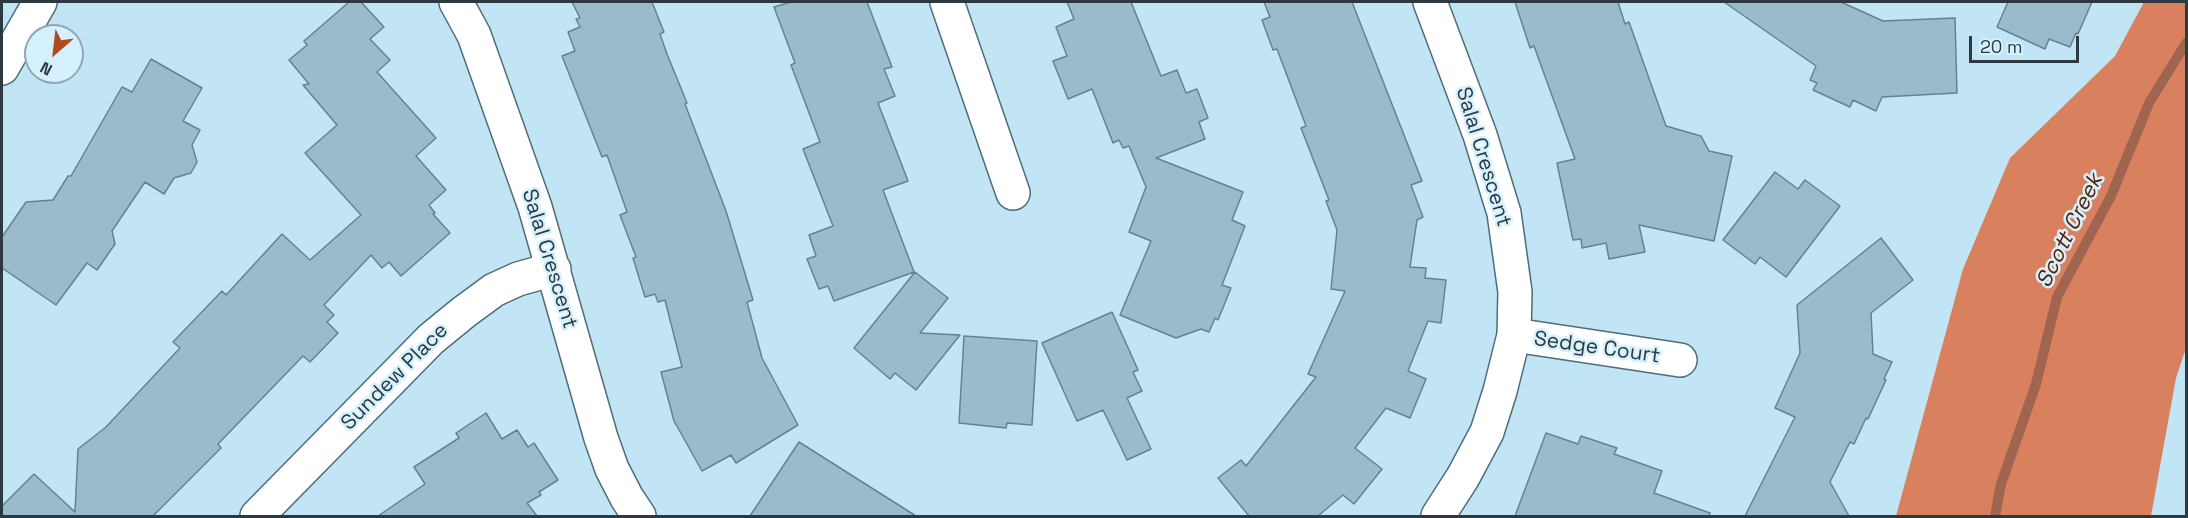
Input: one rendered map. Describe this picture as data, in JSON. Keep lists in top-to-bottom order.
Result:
{
  "streets": {
    "street": ["Salal Crescent", "Sedge Court", "Sundew Place"]
  },
  "crossings": [
    ["Salal Crescent", "Sedge Court"],
    ["Salal Crescent", "Sundew Place"]
  ],
  "water": ["Scott Creek"],
  "scale_bar": "20 m",
  "north": "bottom left"
}
